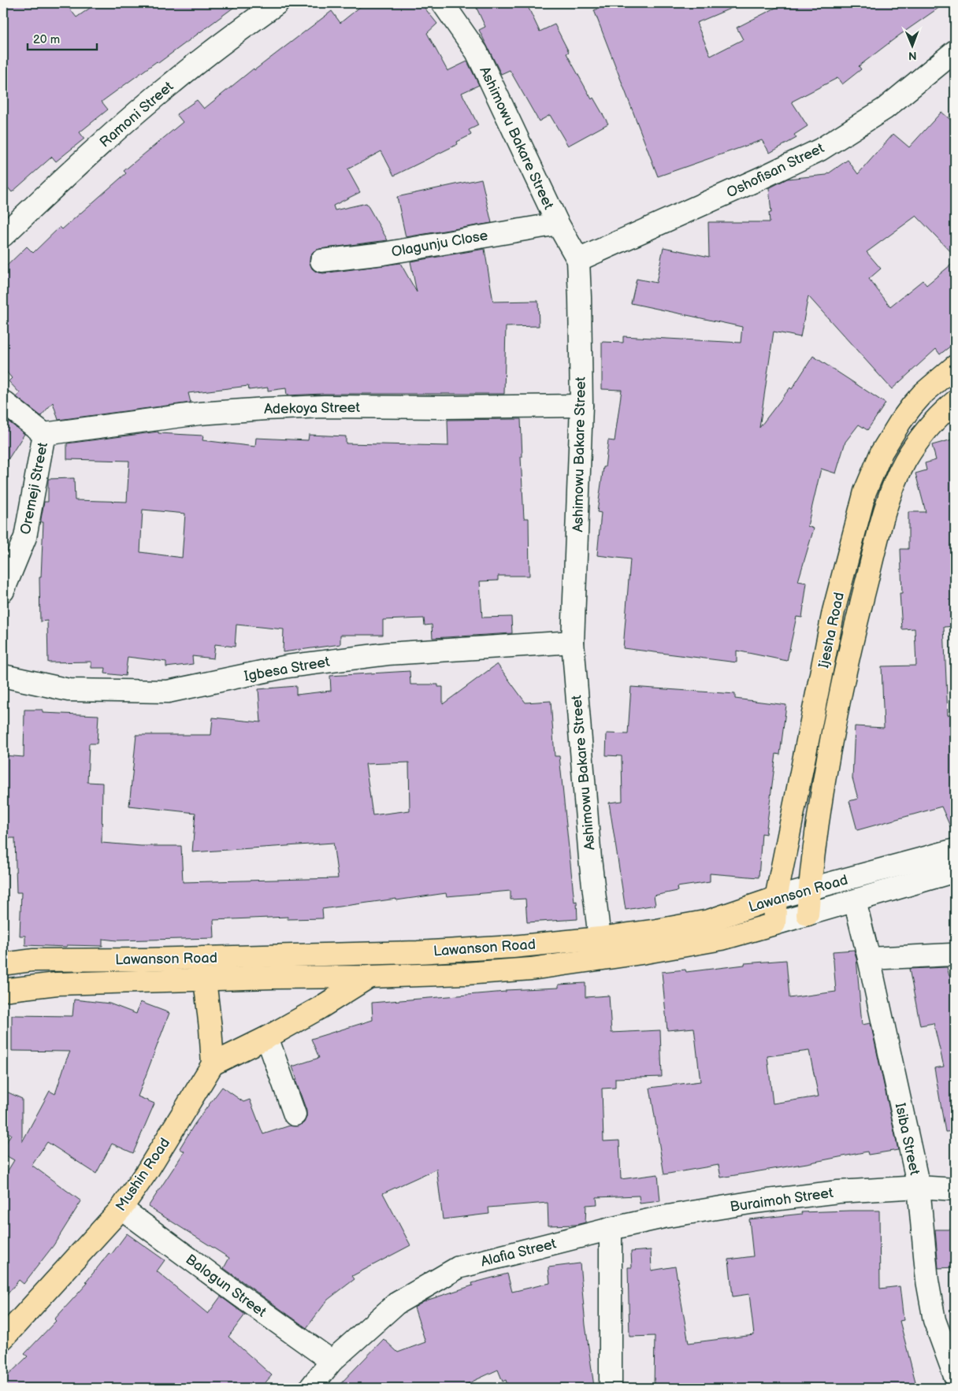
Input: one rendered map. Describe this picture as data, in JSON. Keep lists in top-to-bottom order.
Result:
{
  "streets": {
    "main road": ["Ijesha Road", "Lawanson Road", "Mushin Road"],
    "street": [
      "Ramoni Street",
      "Ashimowu Bakare Street",
      "Oshofisan Street",
      "Olagunju Close",
      "Adekoya Street",
      "Oremeji Street",
      "Igbesa Street",
      "Isiba Street",
      "Buraimoh Street",
      "Alafia Street",
      "Balogun Street"
    ]
  },
  "crossings": [
    ["Ashimowu Bakare Street", "Oshofisan Street"],
    ["Ashimowu Bakare Street", "Olagunju Close"],
    ["Ashimowu Bakare Street", "Adekoya Street"],
    ["Ashimowu Bakare Street", "Igbesa Street"],
    ["Ashimowu Bakare Street", "Lawanson Road"],
    ["Adekoya Street", "Oremeji Street"],
    ["Ijesha Road", "Lawanson Road"],
    ["Isiba Street", "Buraimoh Street"],
    ["Mushin Road", "Balogun Street"],
    ["Buraimoh Street", "Alafia Street"],
    ["Alafia Street", "Balogun Street"]
  ],
  "scale_bar": "20 m",
  "north": "bottom"
}
